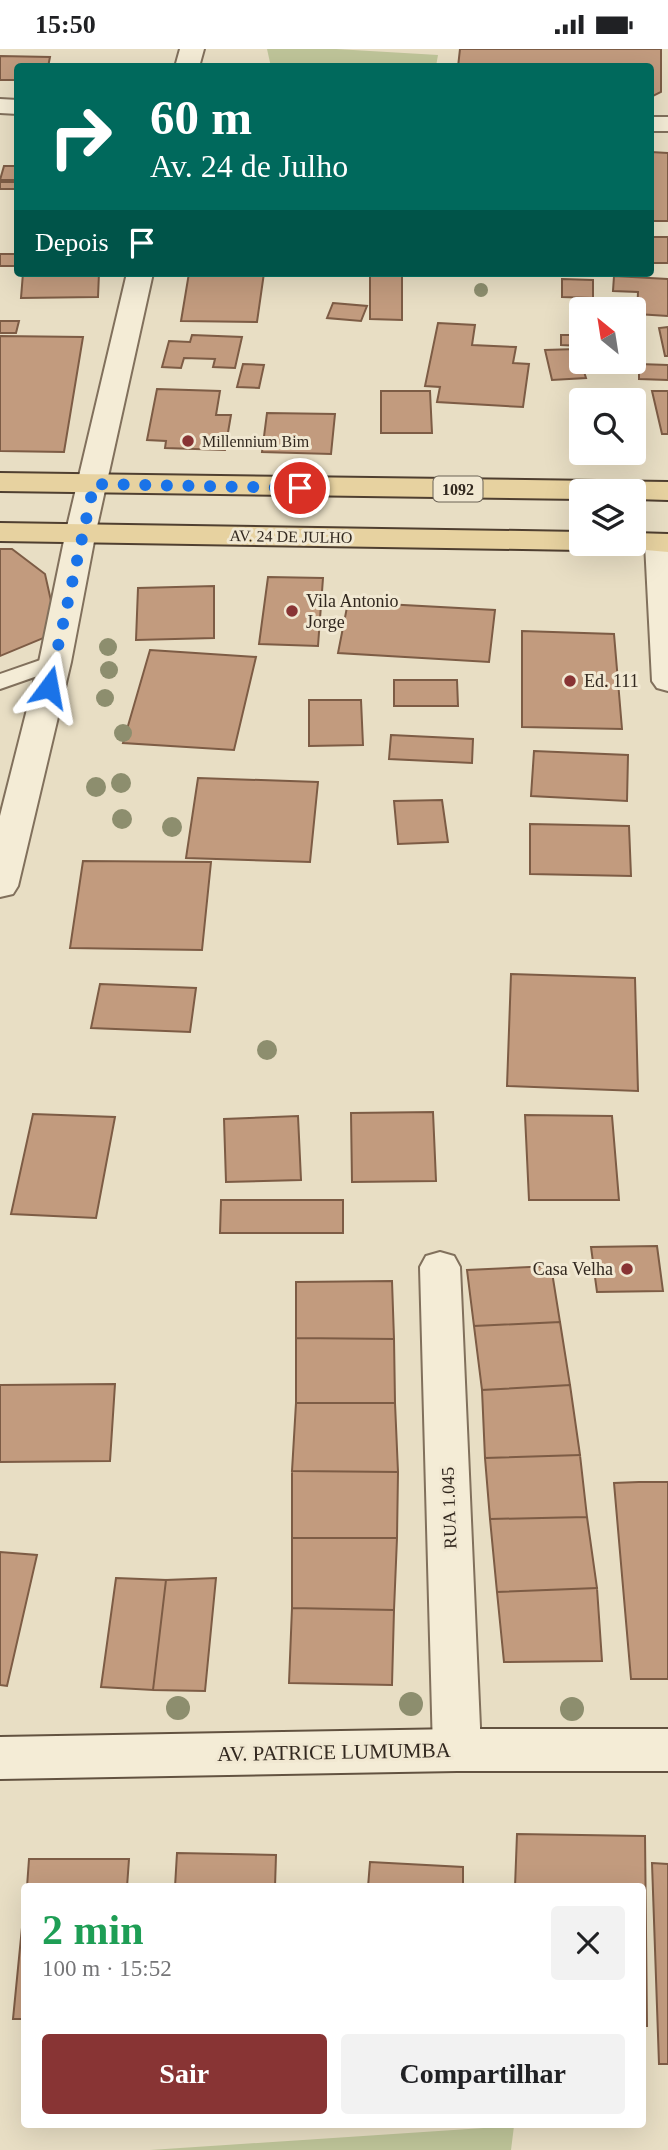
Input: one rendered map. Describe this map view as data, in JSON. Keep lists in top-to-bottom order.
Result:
{
  "streets": {
    "main road": ["1092", "AV. 24 DE JULHO"],
    "street": ["RUA 1.045", "AV. PATRICE LUMUMBA"]
  },
  "crossings": [
    ["RUA 1.045", "AV. PATRICE LUMUMBA"]
  ],
  "places": [
    "Millennium Bim",
    "Vila Antonio Jorge",
    "Ed. 111",
    "Casa Velha"
  ],
  "north": "top left",
  "page": {
    "status": "15:50",
    "turn": ["60 m", "Av. 24 de Julho"],
    "then": "Depois",
    "heading": ["2 min", "100 m · 15:52"],
    "buttons": ["Sair", "Compartilhar"]
  }
}
